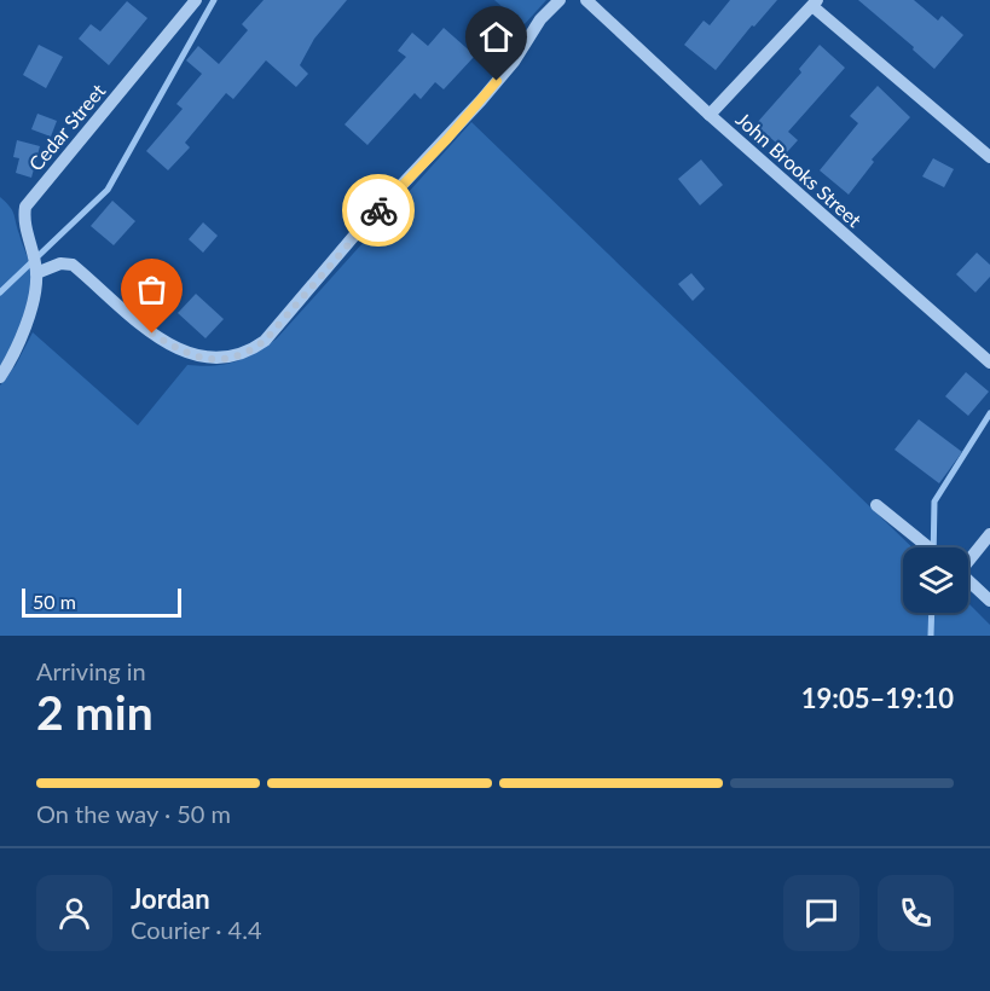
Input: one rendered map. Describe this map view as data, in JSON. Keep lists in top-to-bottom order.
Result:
{
  "streets": {
    "street": ["Cedar Street", "John Brooks Street"]
  },
  "scale_bar": "50 m",
  "page": {
    "scale": "50 m",
    "heading": ["2 min", "Arriving in", "19:05–19:10"],
    "panel": ["Jordan", "Courier · 4.4"],
    "bar": "On the way · 50 m"
  }
}
